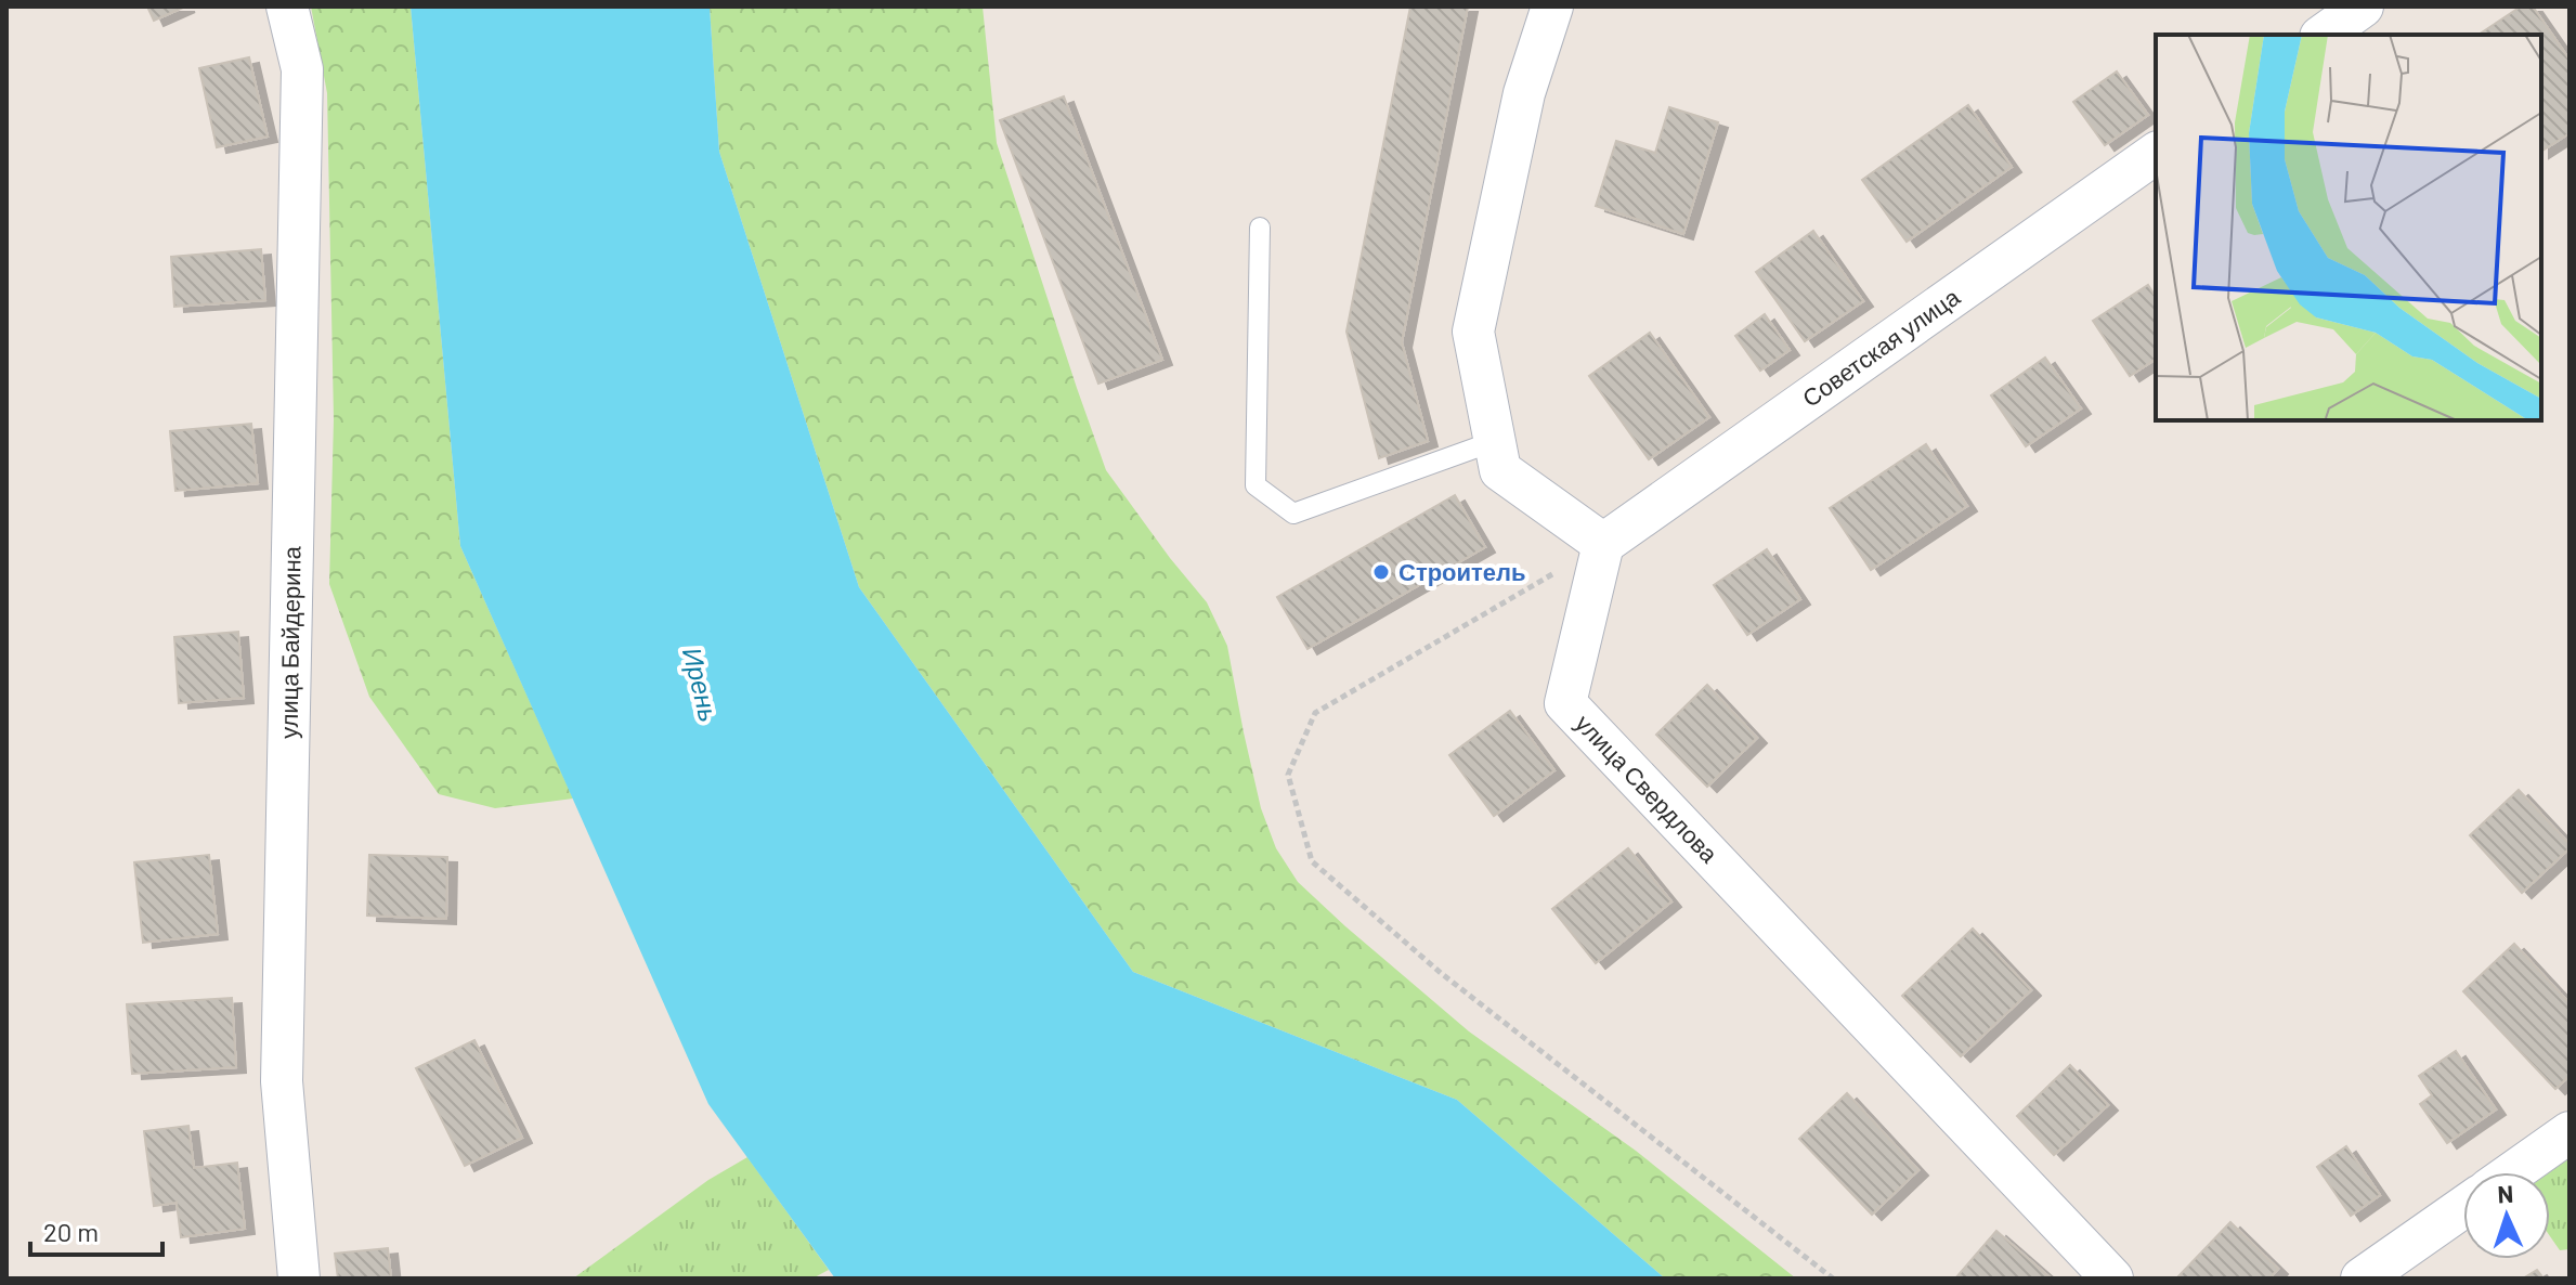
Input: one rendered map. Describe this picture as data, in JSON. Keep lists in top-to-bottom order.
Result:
{
  "streets": {
    "street": ["Советская улица", "улица Байдерина", "улица Свердлова"]
  },
  "crossings": [
    ["Советская улица", "улица Свердлова"]
  ],
  "water": ["Ирень"],
  "places": ["Строитель"],
  "scale_bar": "20 m",
  "north": "top"
}
